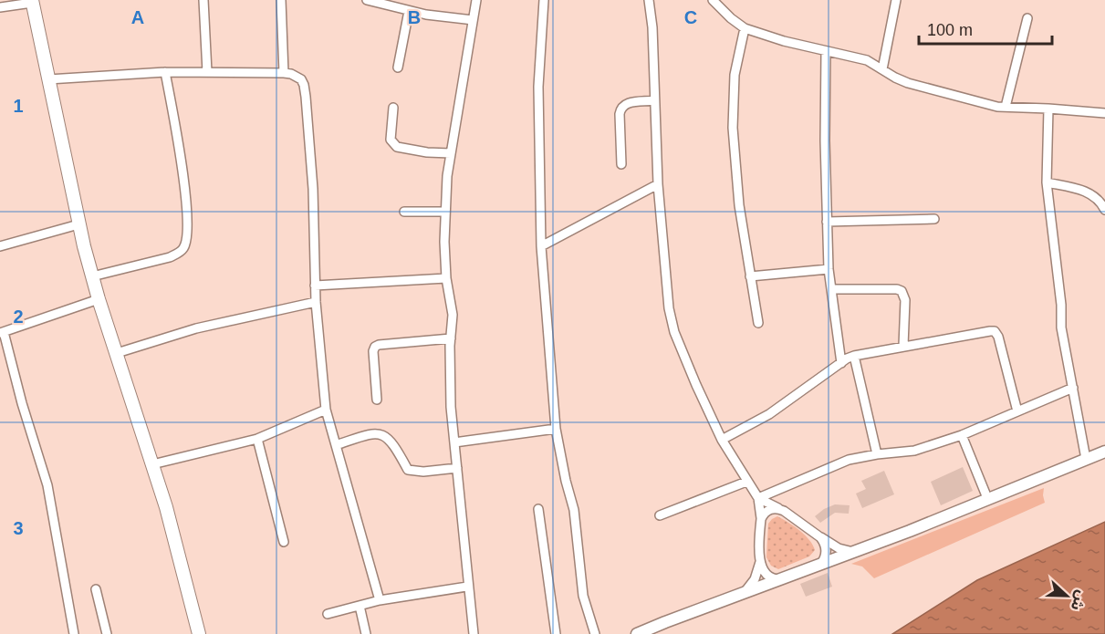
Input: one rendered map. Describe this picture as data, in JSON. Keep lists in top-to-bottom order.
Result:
{
  "scale_bar": "100 m",
  "north": "right",
  "grid": {
    "columns": ["A", "B", "C"],
    "rows": ["1", "2", "3"]
  }
}
